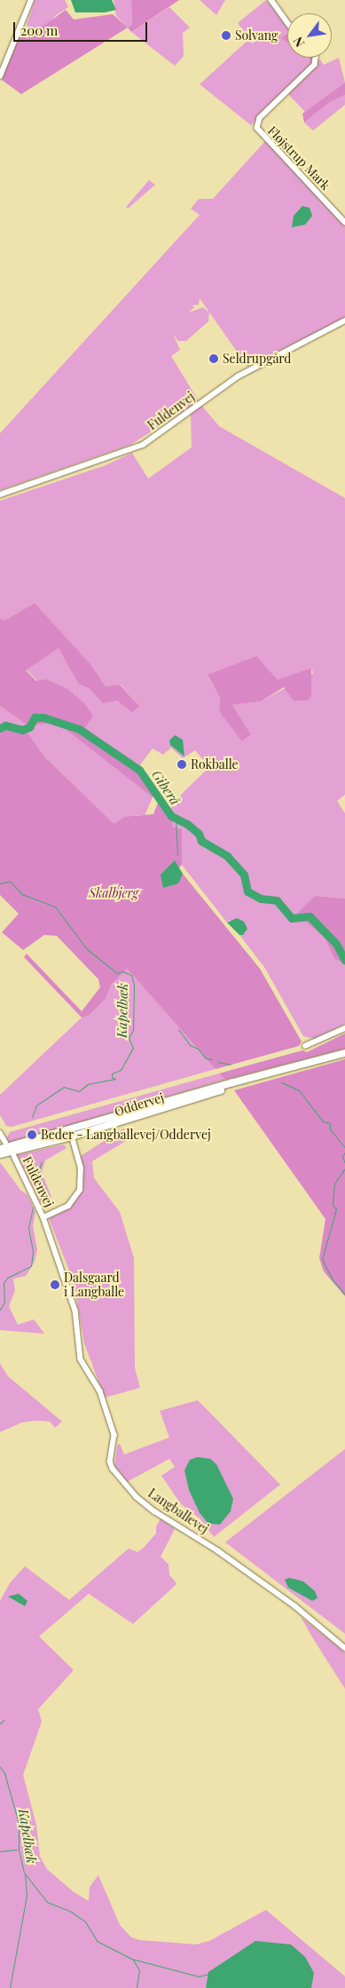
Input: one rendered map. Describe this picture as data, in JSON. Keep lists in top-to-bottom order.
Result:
{
  "streets": {
    "main road": ["Oddervej"],
    "street": ["Fløjstrup Mark", "Fuldenvej", "Langballevej"]
  },
  "crossings": [
    ["Fuldenvej", "Langballevej"]
  ],
  "water": ["Giberå", "Kapelbæk"],
  "parks": ["Skalbjerg"],
  "places": [
    "Solvang",
    "Seldrupgård",
    "Rokballe",
    "Beder - Langballevej/Oddervej",
    "Dalsgaard i Langballe"
  ],
  "scale_bar": "200 m",
  "north": "bottom left"
}
